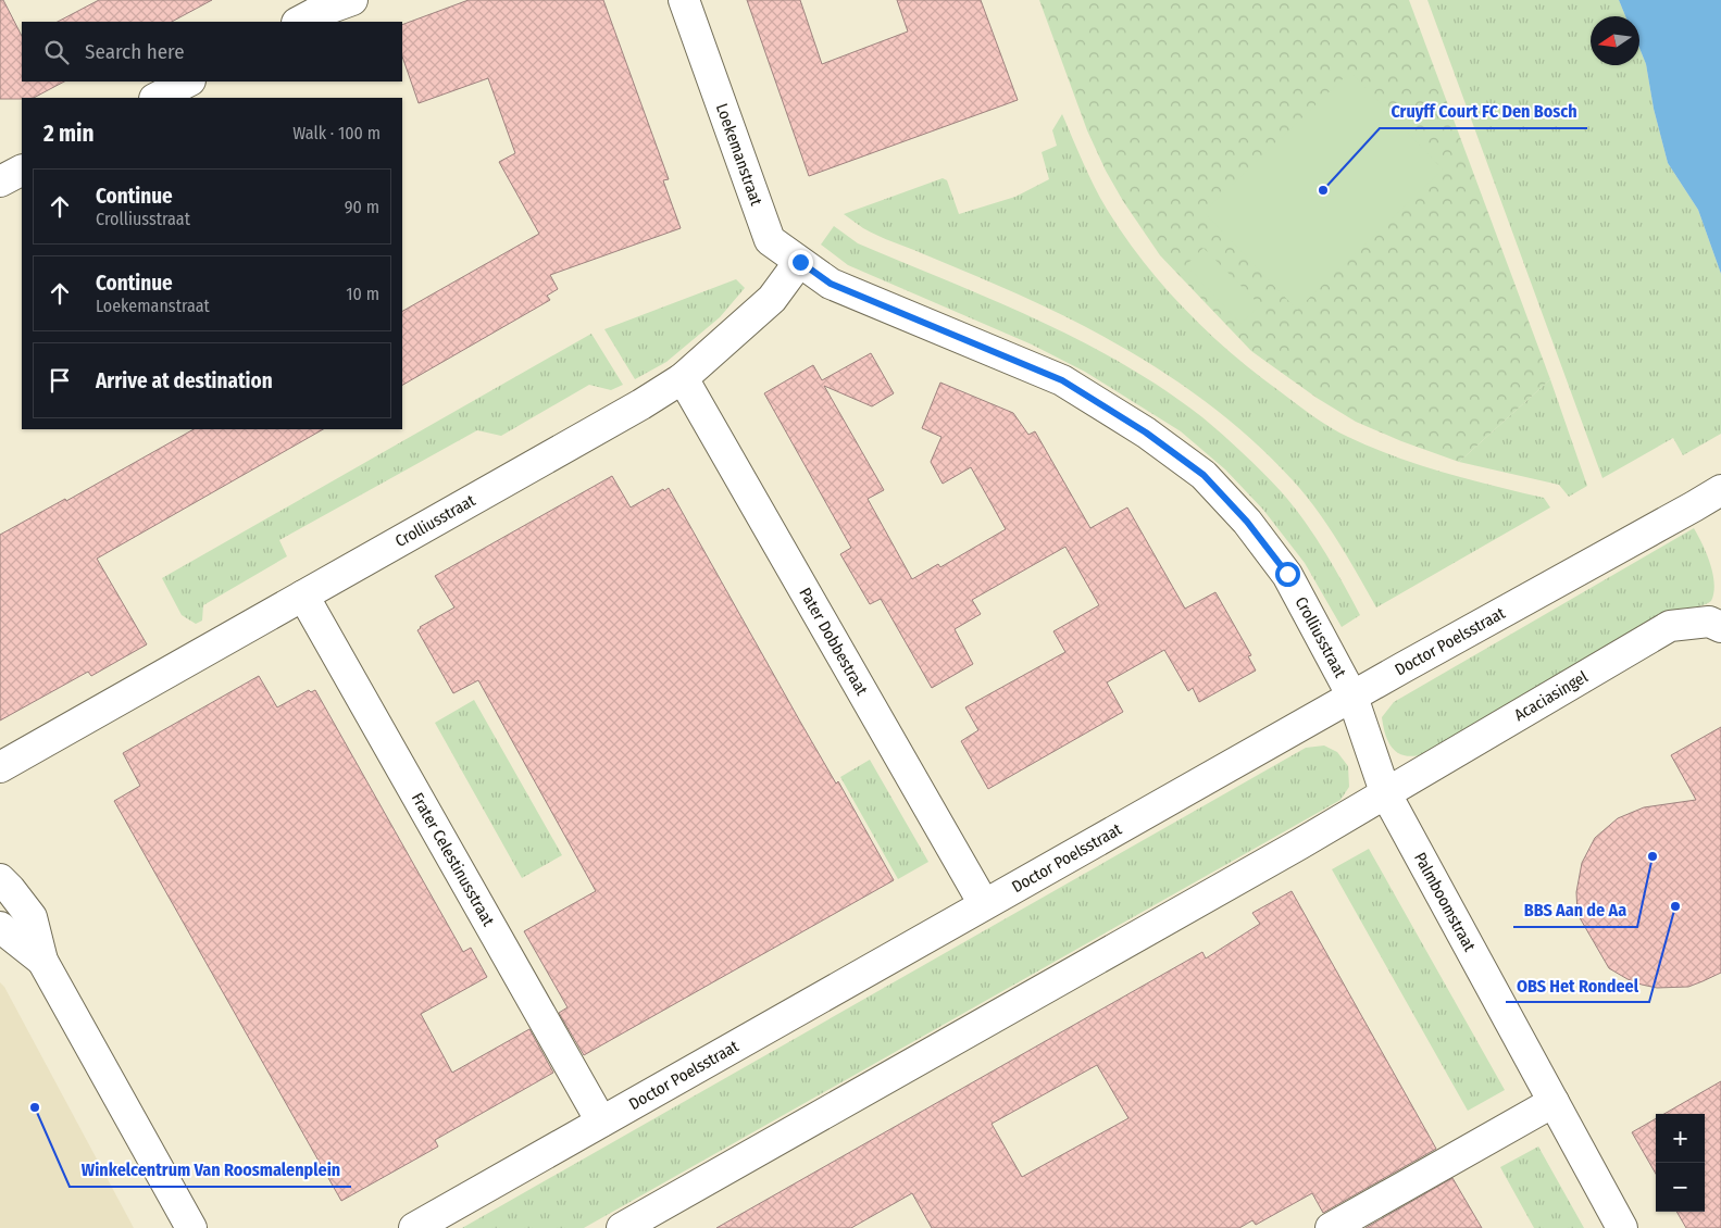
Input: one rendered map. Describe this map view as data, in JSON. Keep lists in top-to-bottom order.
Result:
{
  "streets": {
    "street": [
      "Loekemanstraat",
      "Crolliusstraat",
      "Pater Dobbestraat",
      "Doctor Poelsstraat",
      "Acaciasingel",
      "Frater Celestinusstraat",
      "Palmboomstraat"
    ]
  },
  "crossings": [
    ["Loekemanstraat", "Crolliusstraat"],
    ["Crolliusstraat", "Pater Dobbestraat"],
    ["Crolliusstraat", "Doctor Poelsstraat"],
    ["Crolliusstraat", "Frater Celestinusstraat"],
    ["Crolliusstraat", "Palmboomstraat"],
    ["Pater Dobbestraat", "Doctor Poelsstraat"],
    ["Doctor Poelsstraat", "Frater Celestinusstraat"],
    ["Doctor Poelsstraat", "Palmboomstraat"],
    ["Acaciasingel", "Palmboomstraat"]
  ],
  "places": [
    "Cruyff Court FC Den Bosch",
    "BBS Aan de Aa",
    "OBS Het Rondeel",
    "Winkelcentrum Van Roosmalenplein"
  ],
  "north": "left",
  "page": {
    "search": "Search here",
    "heading": ["2 min", "Walk · 100 m"],
    "list": [
      ["Continue", "Crolliusstraat", "90 m"],
      ["Continue", "Loekemanstraat", "10 m"],
      "Arrive at destination"
    ],
    "map_buttons": ["+", "−"]
  }
}
